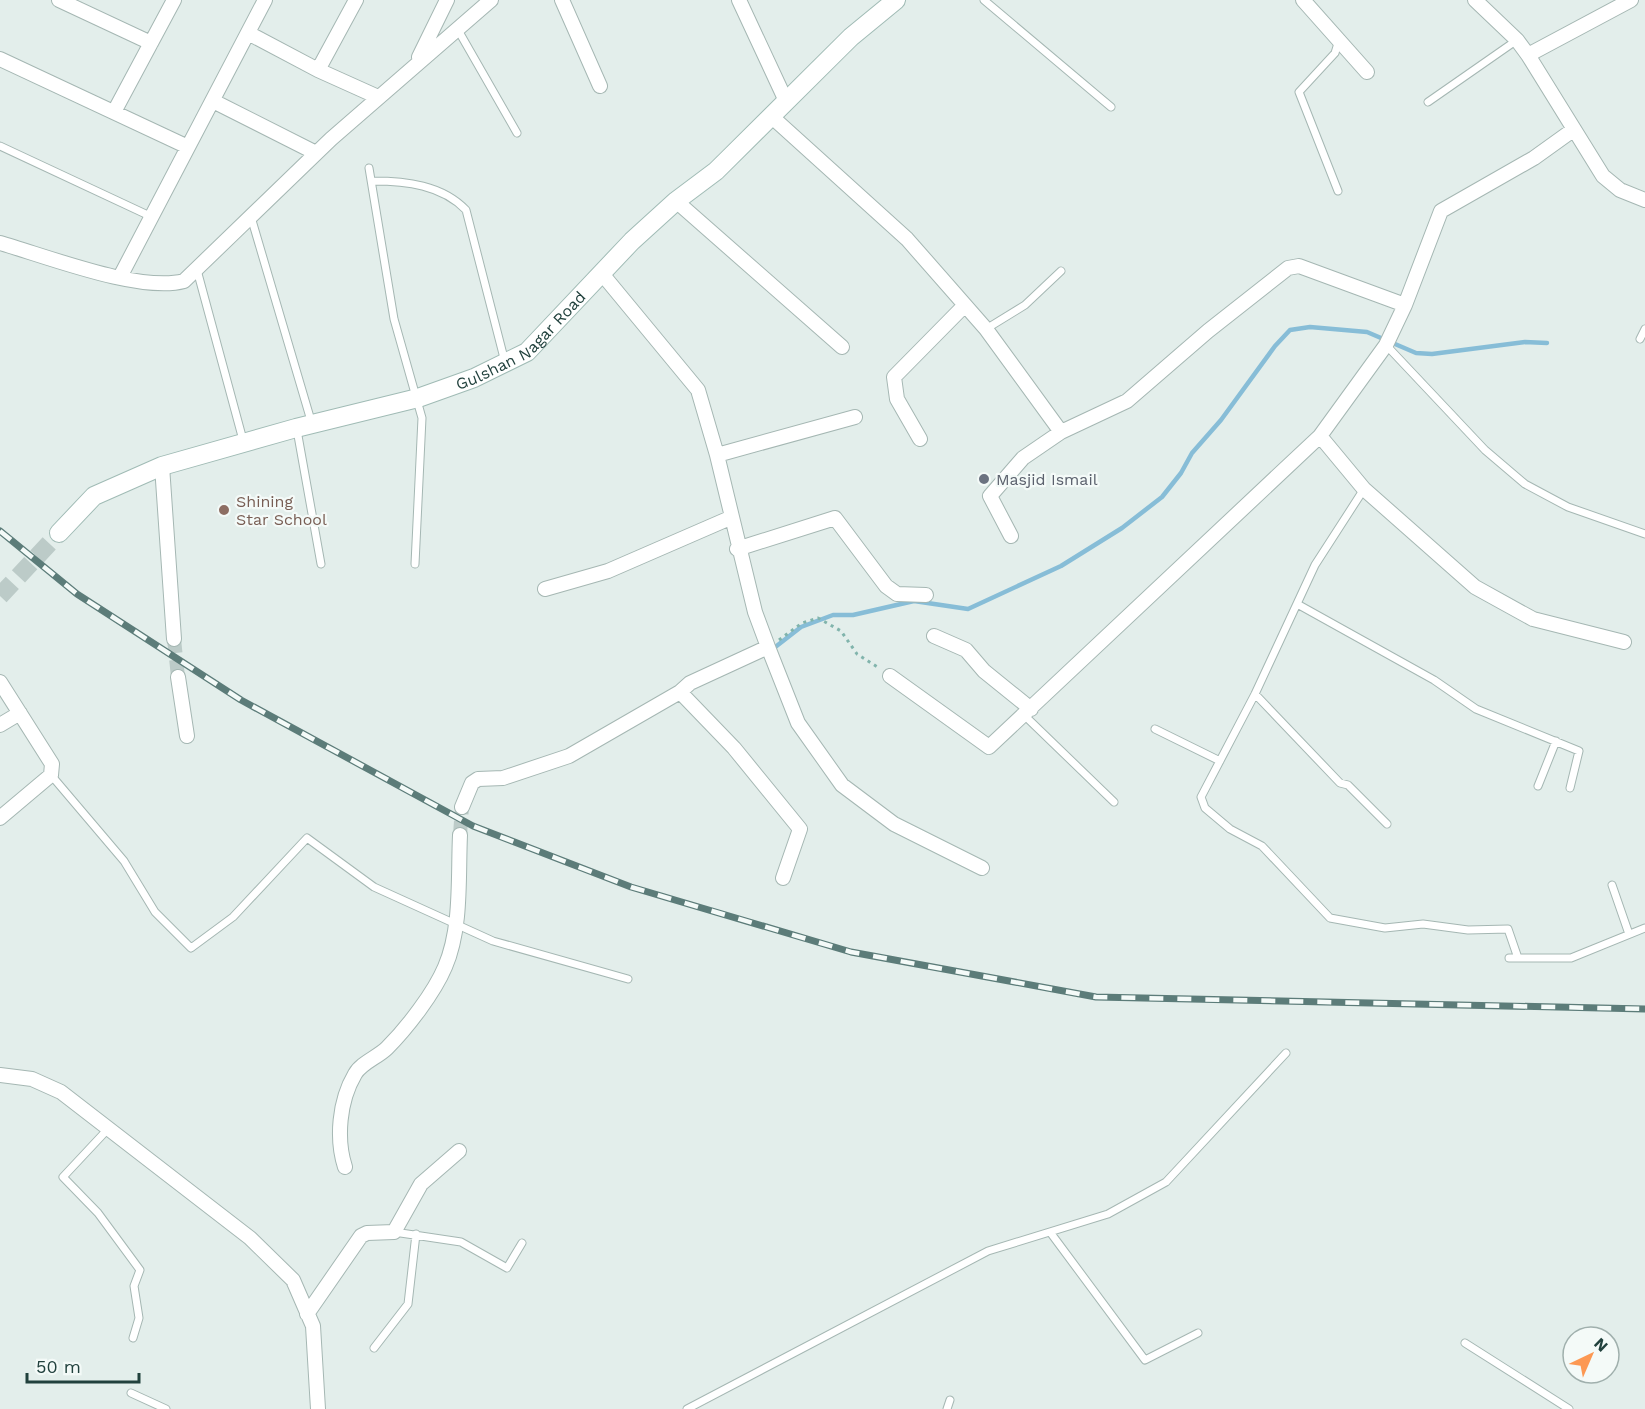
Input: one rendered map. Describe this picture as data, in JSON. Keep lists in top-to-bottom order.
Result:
{
  "streets": {
    "street": ["Gulshan Nagar Road"]
  },
  "places": ["Masjid Ismail", "Shining Star School"],
  "scale_bar": "50 m",
  "north": "top right"
}
